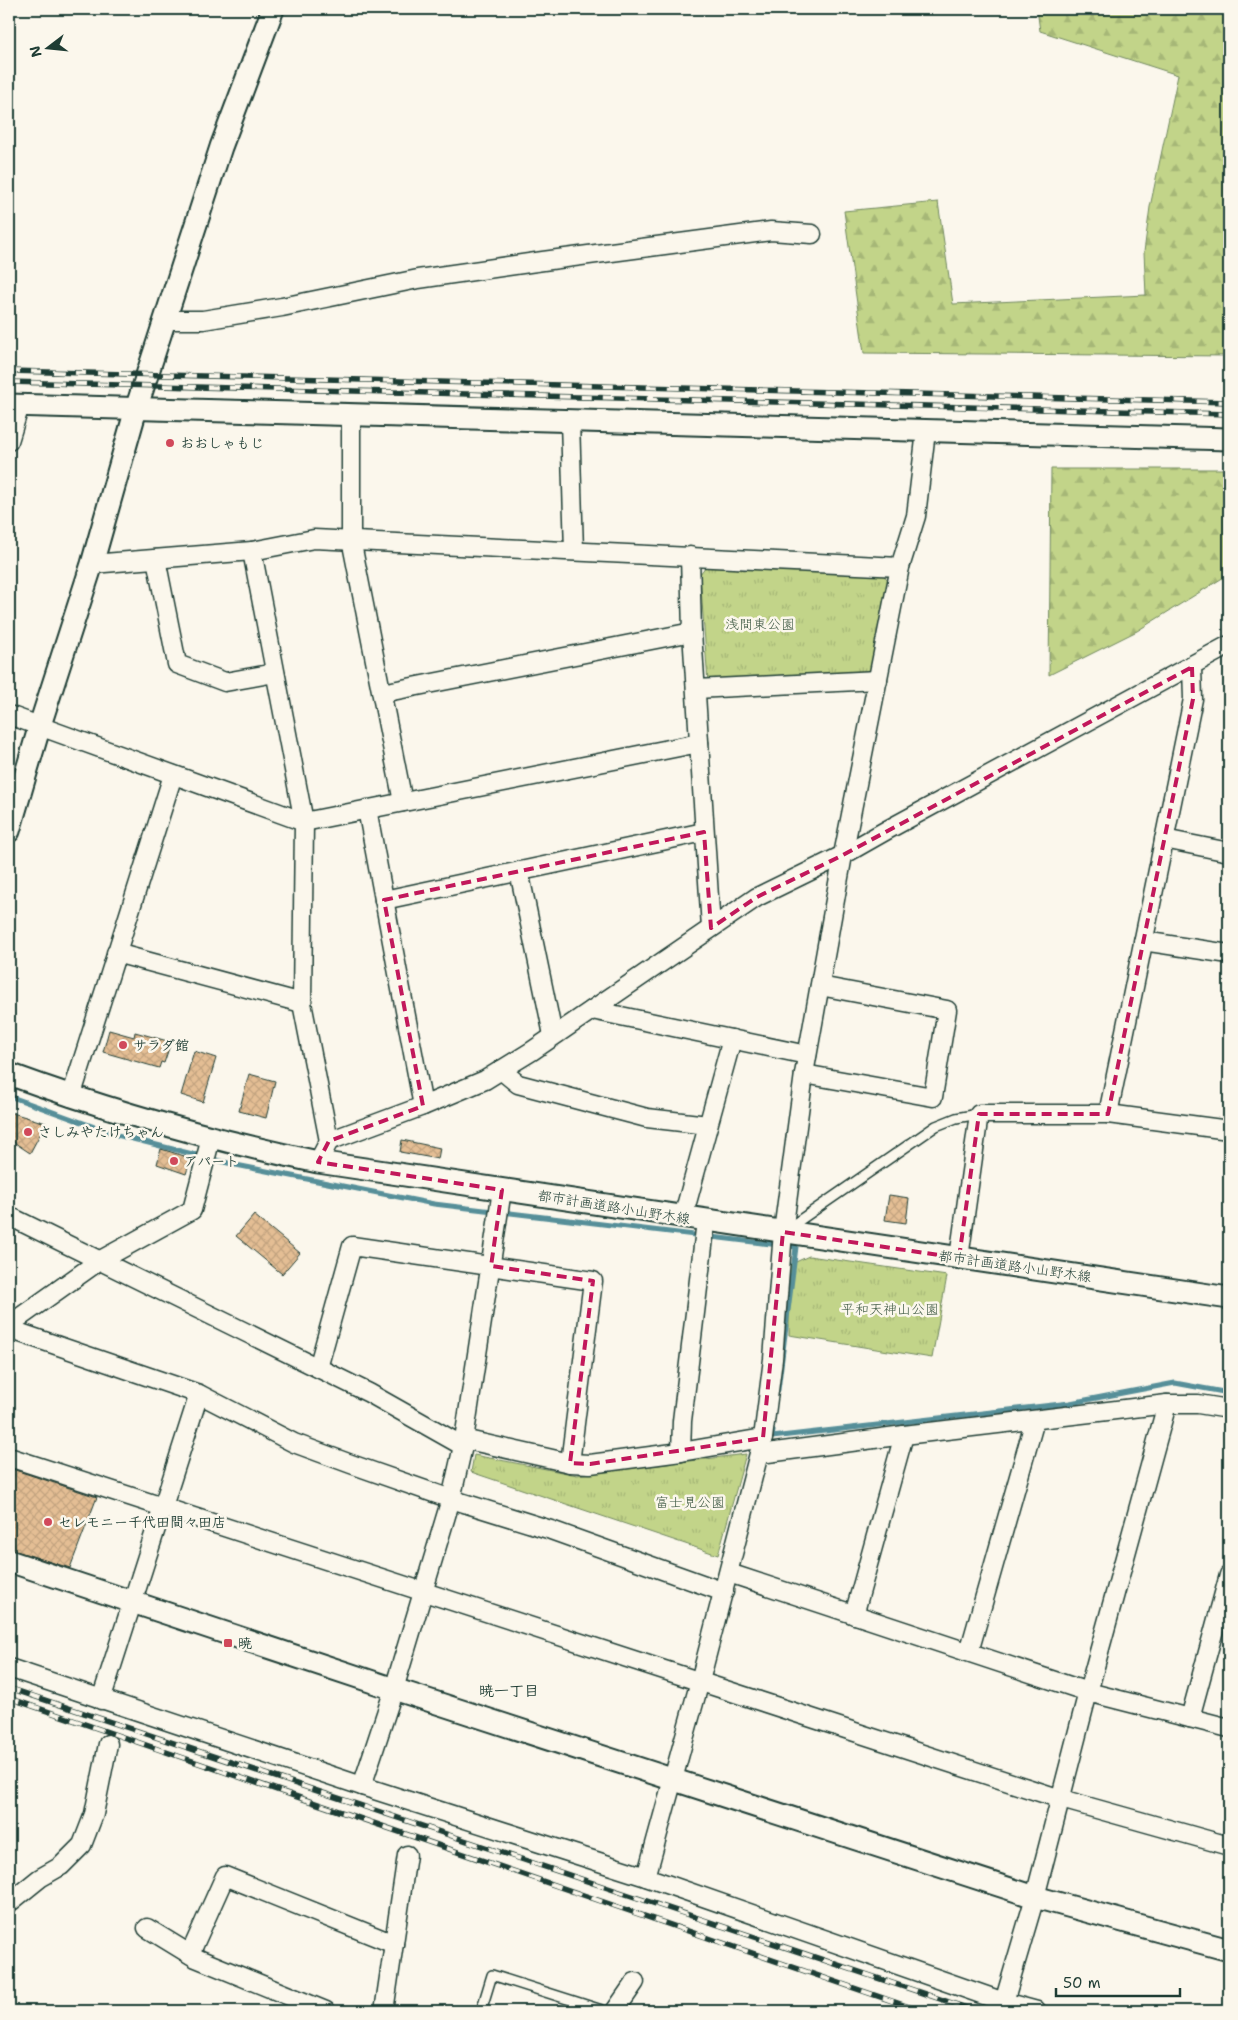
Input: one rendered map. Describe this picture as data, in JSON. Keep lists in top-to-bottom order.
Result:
{
  "streets": {
    "street": ["都市計画道路小山野木線"]
  },
  "districts": ["暁一丁目"],
  "parks": ["浅間東公園", "平和天神山公園", "富士見公園"],
  "places": {
    "other": [
      "おおしゃもじ",
      "サラダ館",
      "さしみやたけちゃん",
      "アパート",
      "セレモニー千代田間々田店"
    ],
    "transit": ["暁"]
  },
  "scale_bar": "50 m",
  "north": "left"
}
